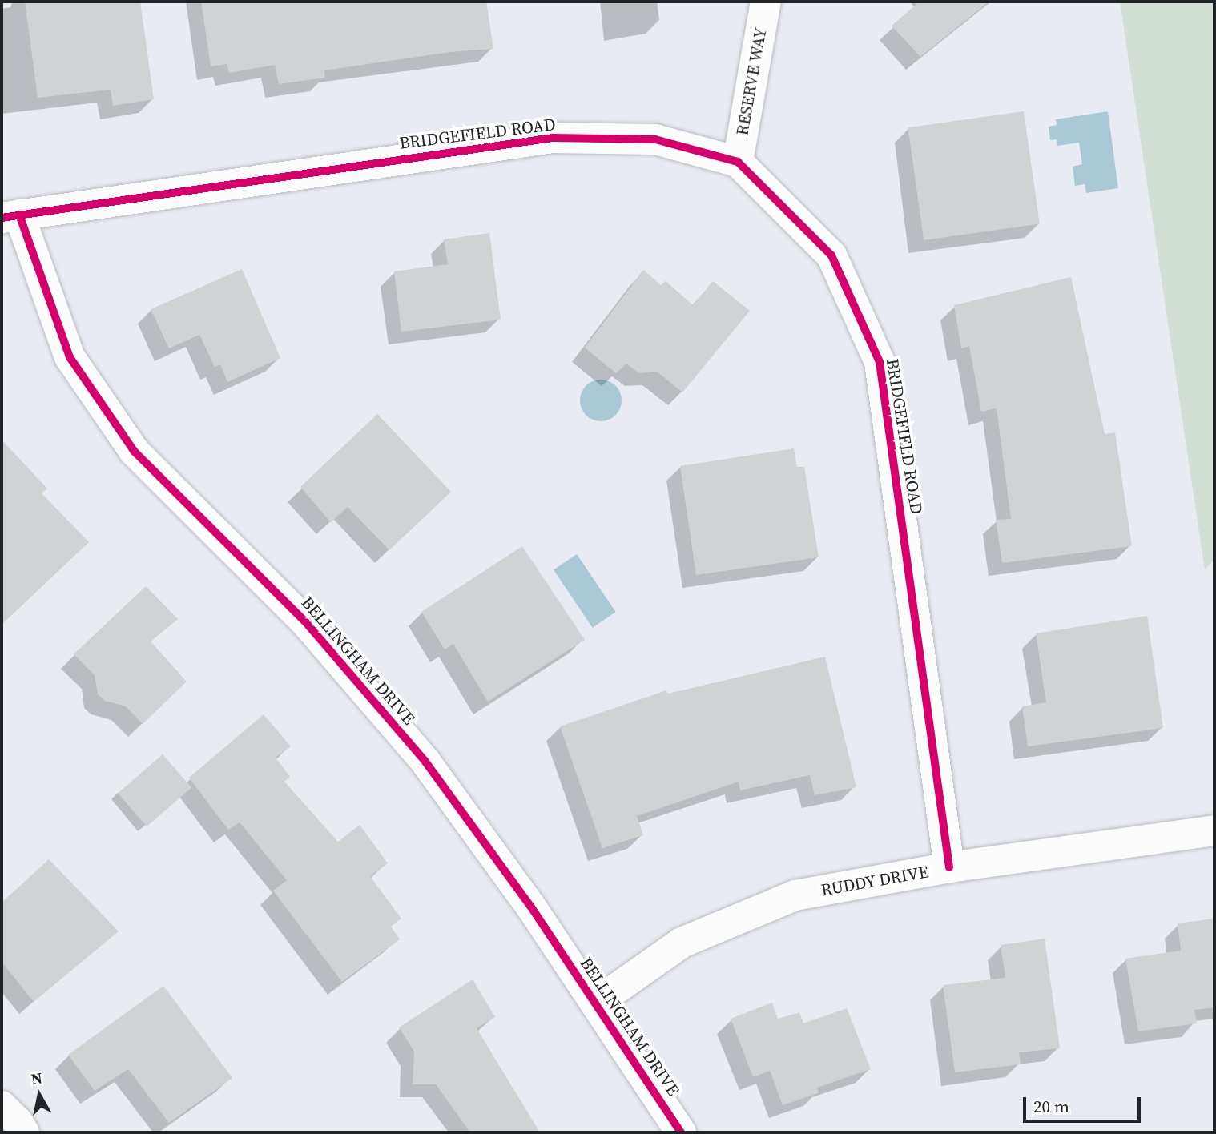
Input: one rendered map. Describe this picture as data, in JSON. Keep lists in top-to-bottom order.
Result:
{
  "streets": {
    "street": [
      "RESERVE WAY",
      "BRIDGEFIELD ROAD",
      "BELLINGHAM DRIVE",
      "RUDDY DRIVE"
    ]
  },
  "crossings": [
    ["RESERVE WAY", "BRIDGEFIELD ROAD"],
    ["BRIDGEFIELD ROAD", "BELLINGHAM DRIVE"],
    ["BRIDGEFIELD ROAD", "RUDDY DRIVE"],
    ["BELLINGHAM DRIVE", "RUDDY DRIVE"]
  ],
  "scale_bar": "20 m",
  "north": "top"
}
